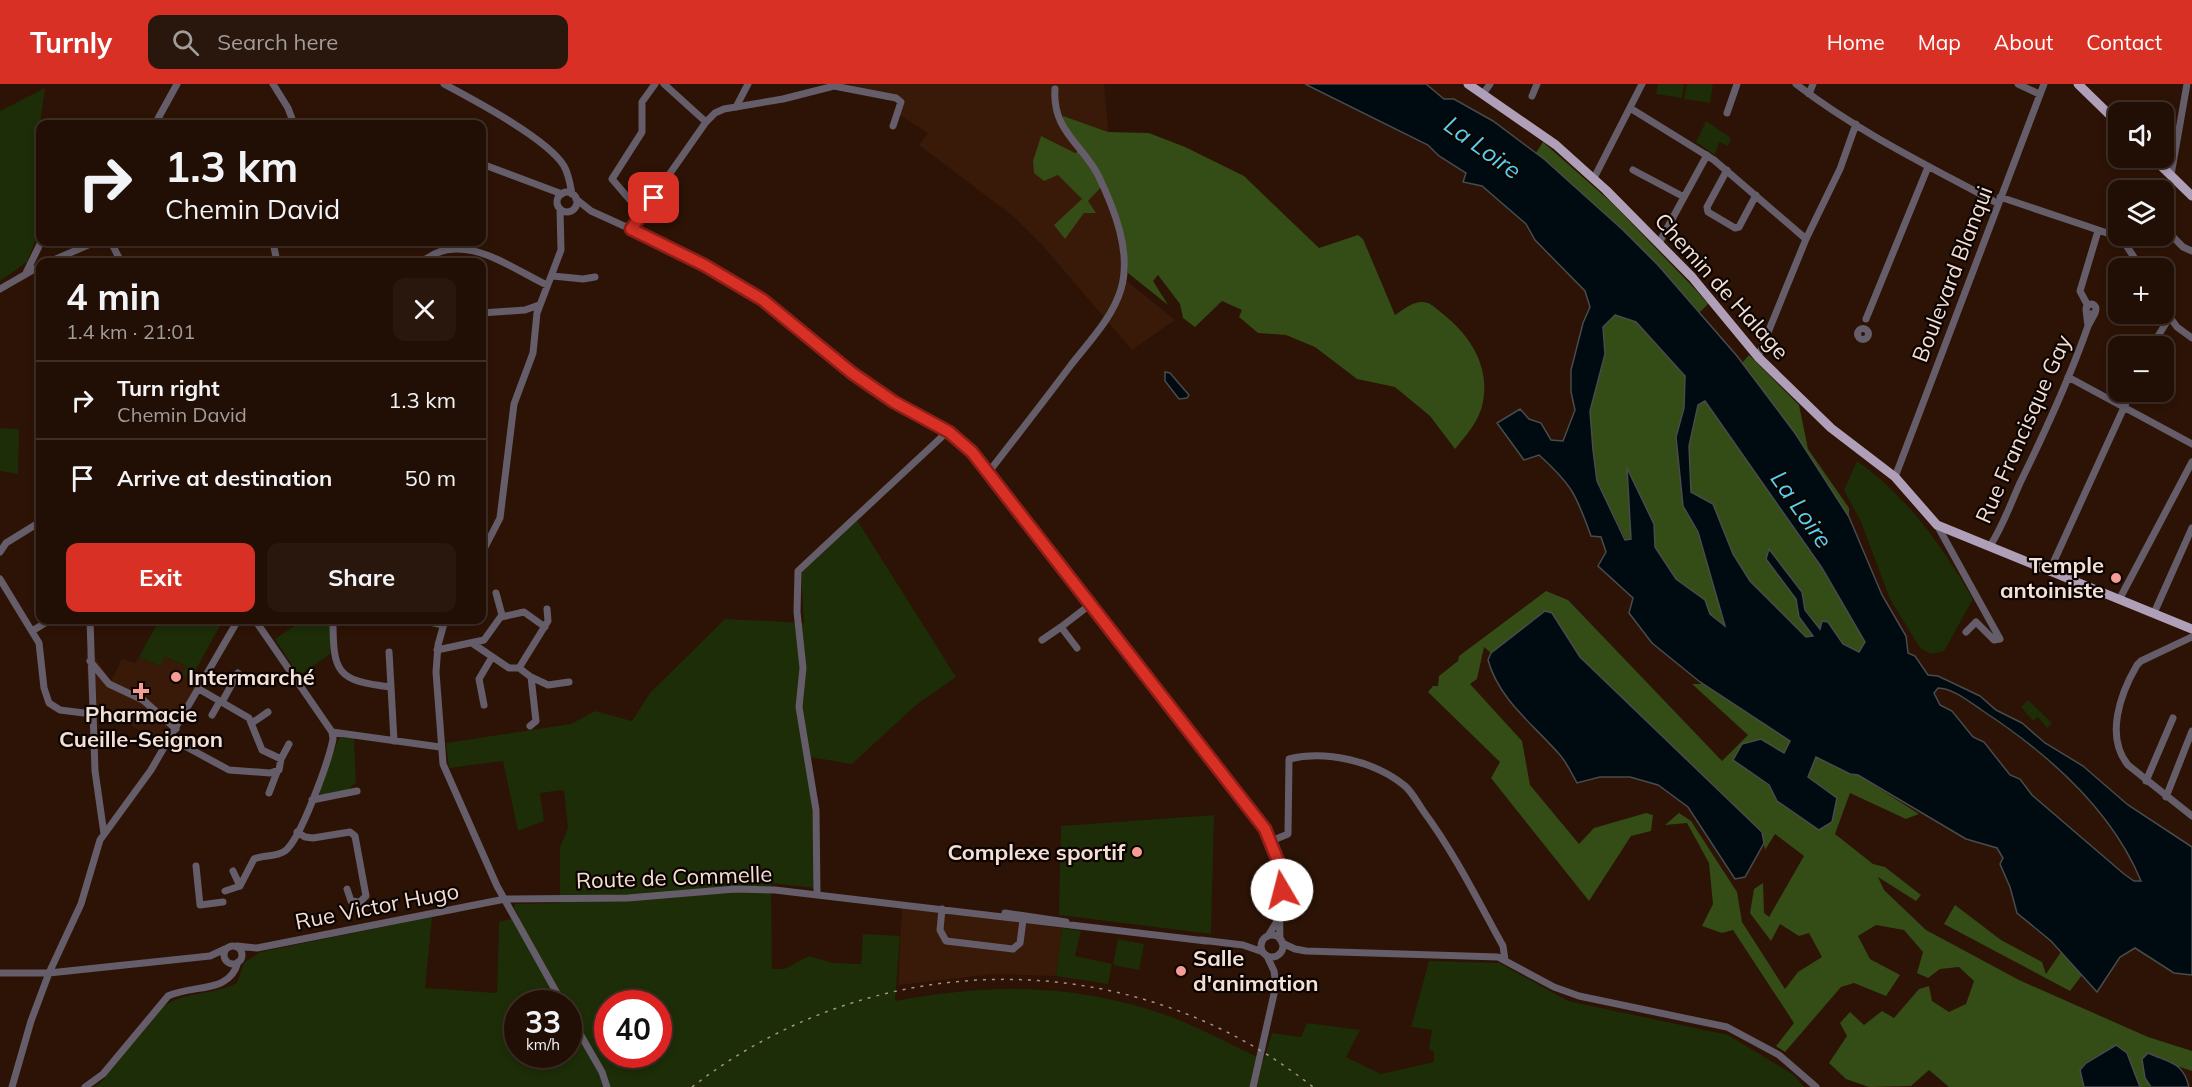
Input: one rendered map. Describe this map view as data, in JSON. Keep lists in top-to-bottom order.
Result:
{
  "streets": {
    "main road": ["Chemin de Halage"],
    "street": [
      "Boulevard Blanqui",
      "Rue Francisque Gay",
      "Route de Commelle",
      "Rue Victor Hugo"
    ]
  },
  "crossings": [
    ["Boulevard Blanqui", "Chemin de Halage"],
    ["Route de Commelle", "Rue Victor Hugo"]
  ],
  "water": ["La Loire"],
  "places": {
    "other": [
      "Temple antoiniste",
      "Intermarché",
      "Complexe sportif",
      "Salle d'animation"
    ],
    "health": ["Pharmacie Cueille-Seignon"]
  },
  "page": {
    "header": "Turnly",
    "search": "Search here",
    "nav": [
      "Home",
      "Map",
      "About",
      "Contact"
    ],
    "map_buttons": ["+", "−"],
    "turn": ["1.3 km", "Chemin David"],
    "heading": ["4 min", "1.4 km · 21:01"],
    "list": [
      {
        "name": "Turn right",
        "note": "Chemin David",
        "value": "1.3 km"
      },
      {
        "name": "Arrive at destination",
        "value": "50 m"
      }
    ],
    "buttons": ["Exit", "Share"],
    "speed": "33 km/h",
    "limit": "40"
  }
}
